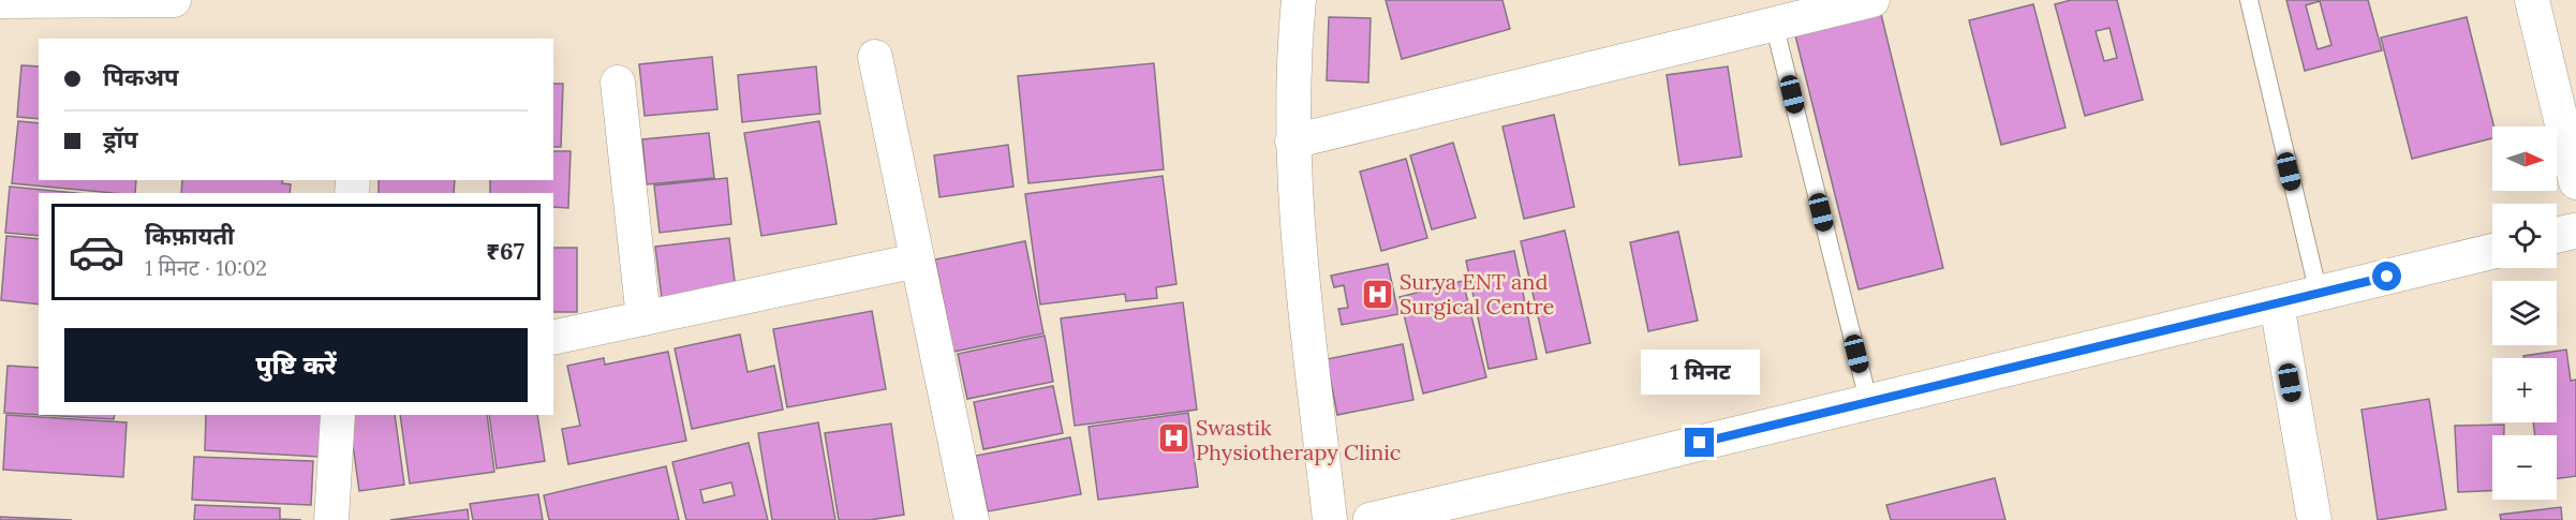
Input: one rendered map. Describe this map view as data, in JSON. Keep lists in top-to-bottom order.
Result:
{
  "places": {
    "hospital": ["Surya ENT and Surgical Centre", "Swastik Physiotherapy Clinic"]
  },
  "north": "right",
  "page": {
    "banner": ["पिकअप", "ड्रॉप"],
    "map_buttons": ["+", "−"],
    "list": [
      {
        "name": "किफ़ायती",
        "note": "1 मिनट · 10:02",
        "value": "₹67"
      }
    ],
    "buttons": "पुष्टि करें",
    "bubble": "1 मिनट"
  }
}
